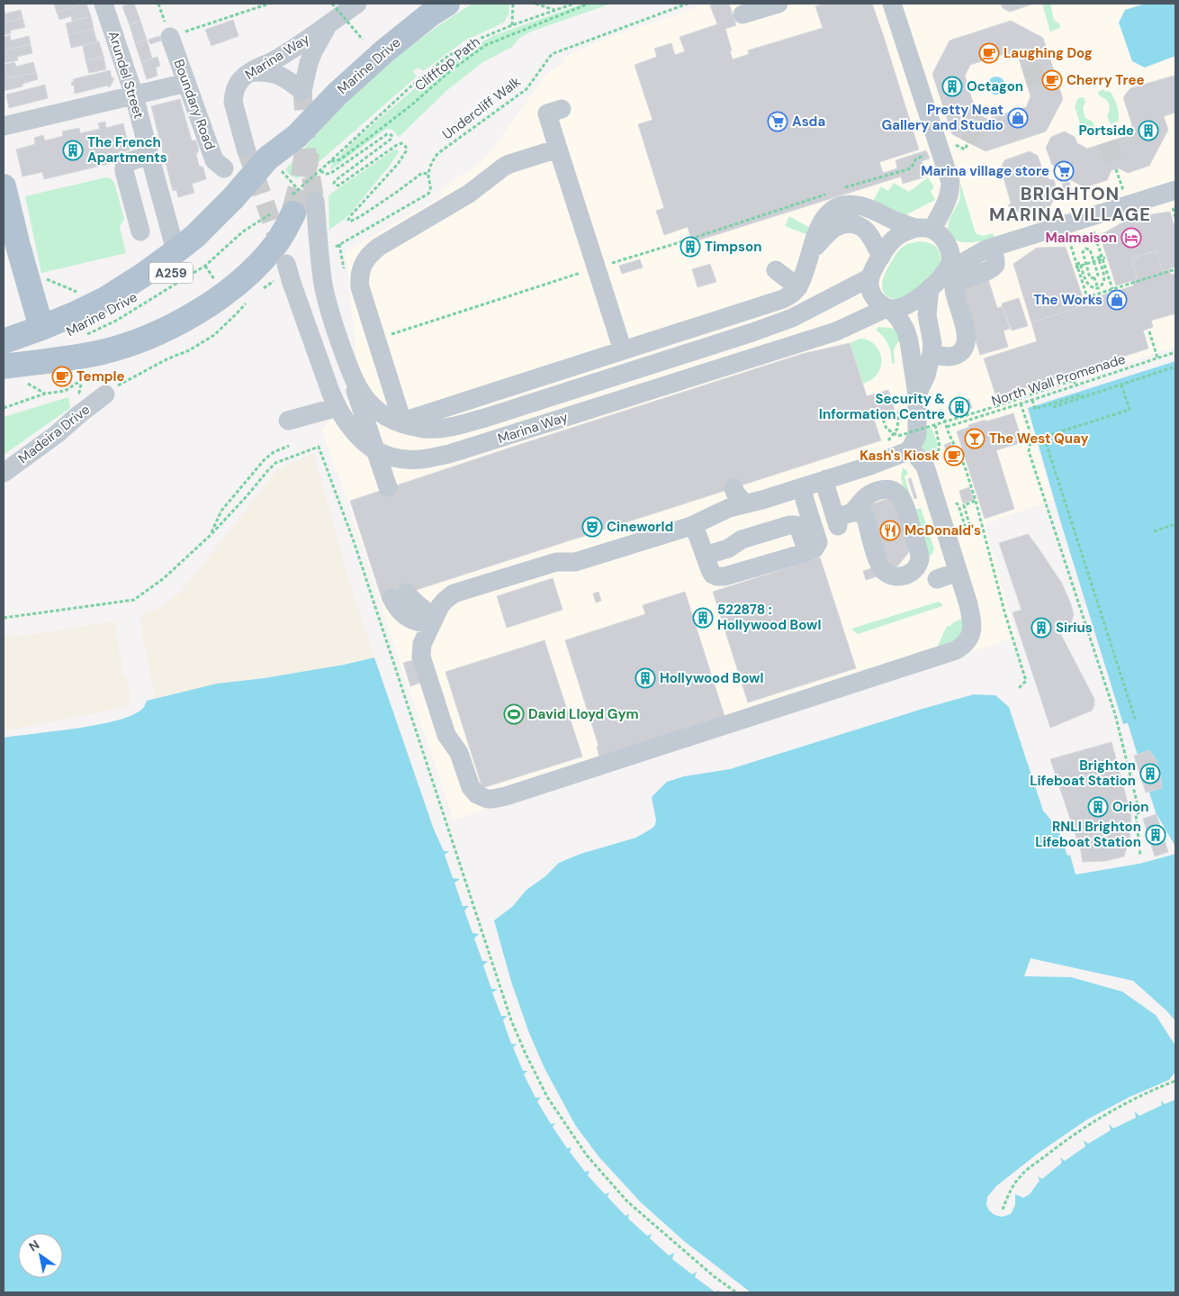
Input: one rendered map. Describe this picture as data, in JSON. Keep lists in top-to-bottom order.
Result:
{
  "streets": {
    "main road": ["Marine Drive", "A259"],
    "street": [
      "Marina Way",
      "Arundel Street",
      "Boundary Road",
      "Madeira Drive"
    ],
    "path": ["Clifftop Path", "Undercliff Walk", "North Wall Promenade"]
  },
  "crossings": [
    ["Marine Drive", "Arundel Street"],
    ["Marine Drive", "A259"]
  ],
  "districts": ["BRIGHTON MARINA VILLAGE"],
  "places": {
    "cafe": [
      "Laughing Dog",
      "Cherry Tree",
      "Temple",
      "Kash's Kiosk"
    ],
    "building": [
      "Octagon",
      "Portside",
      "The French Apartments",
      "Timpson",
      "Security & Information Centre",
      "522878 : Hollywood Bowl",
      "Sirius",
      "Hollywood Bowl",
      "Brighton Lifeboat Station",
      "Orion",
      "RNLI Brighton Lifeboat Station"
    ],
    "shop": ["Pretty Neat Gallery and Studio", "The Works"],
    "supermarket": ["Asda", "Marina village store"],
    "hotel": ["Malmaison"],
    "bar": ["The West Quay"],
    "theatre": ["Cineworld"],
    "restaurant": ["McDonald's"],
    "sports": ["David Lloyd Gym"]
  },
  "north": "top left"
}
